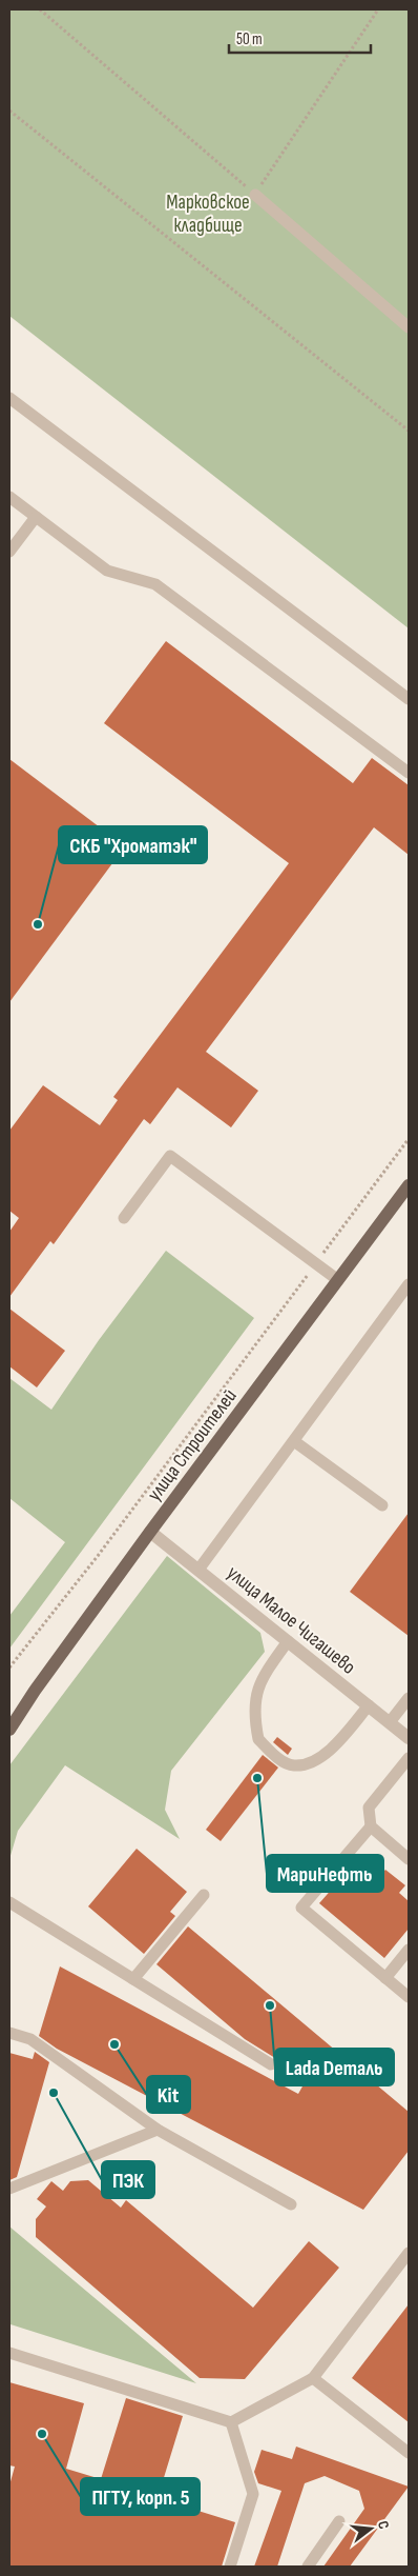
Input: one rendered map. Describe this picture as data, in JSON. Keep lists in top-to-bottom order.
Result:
{
  "streets": {
    "main road": ["улица Строителей"],
    "street": ["улица Малое Чигашево"]
  },
  "crossings": [
    ["улица Строителей", "улица Малое Чигашево"]
  ],
  "parks": ["Марковское кладбище"],
  "places": [
    "СКБ \"Хроматэк\"",
    "МариНефть",
    "Lada Dеталь",
    "Kit",
    "ПЭК",
    "ПГТУ, корп. 5"
  ],
  "scale_bar": "50 m",
  "north": "right"
}
